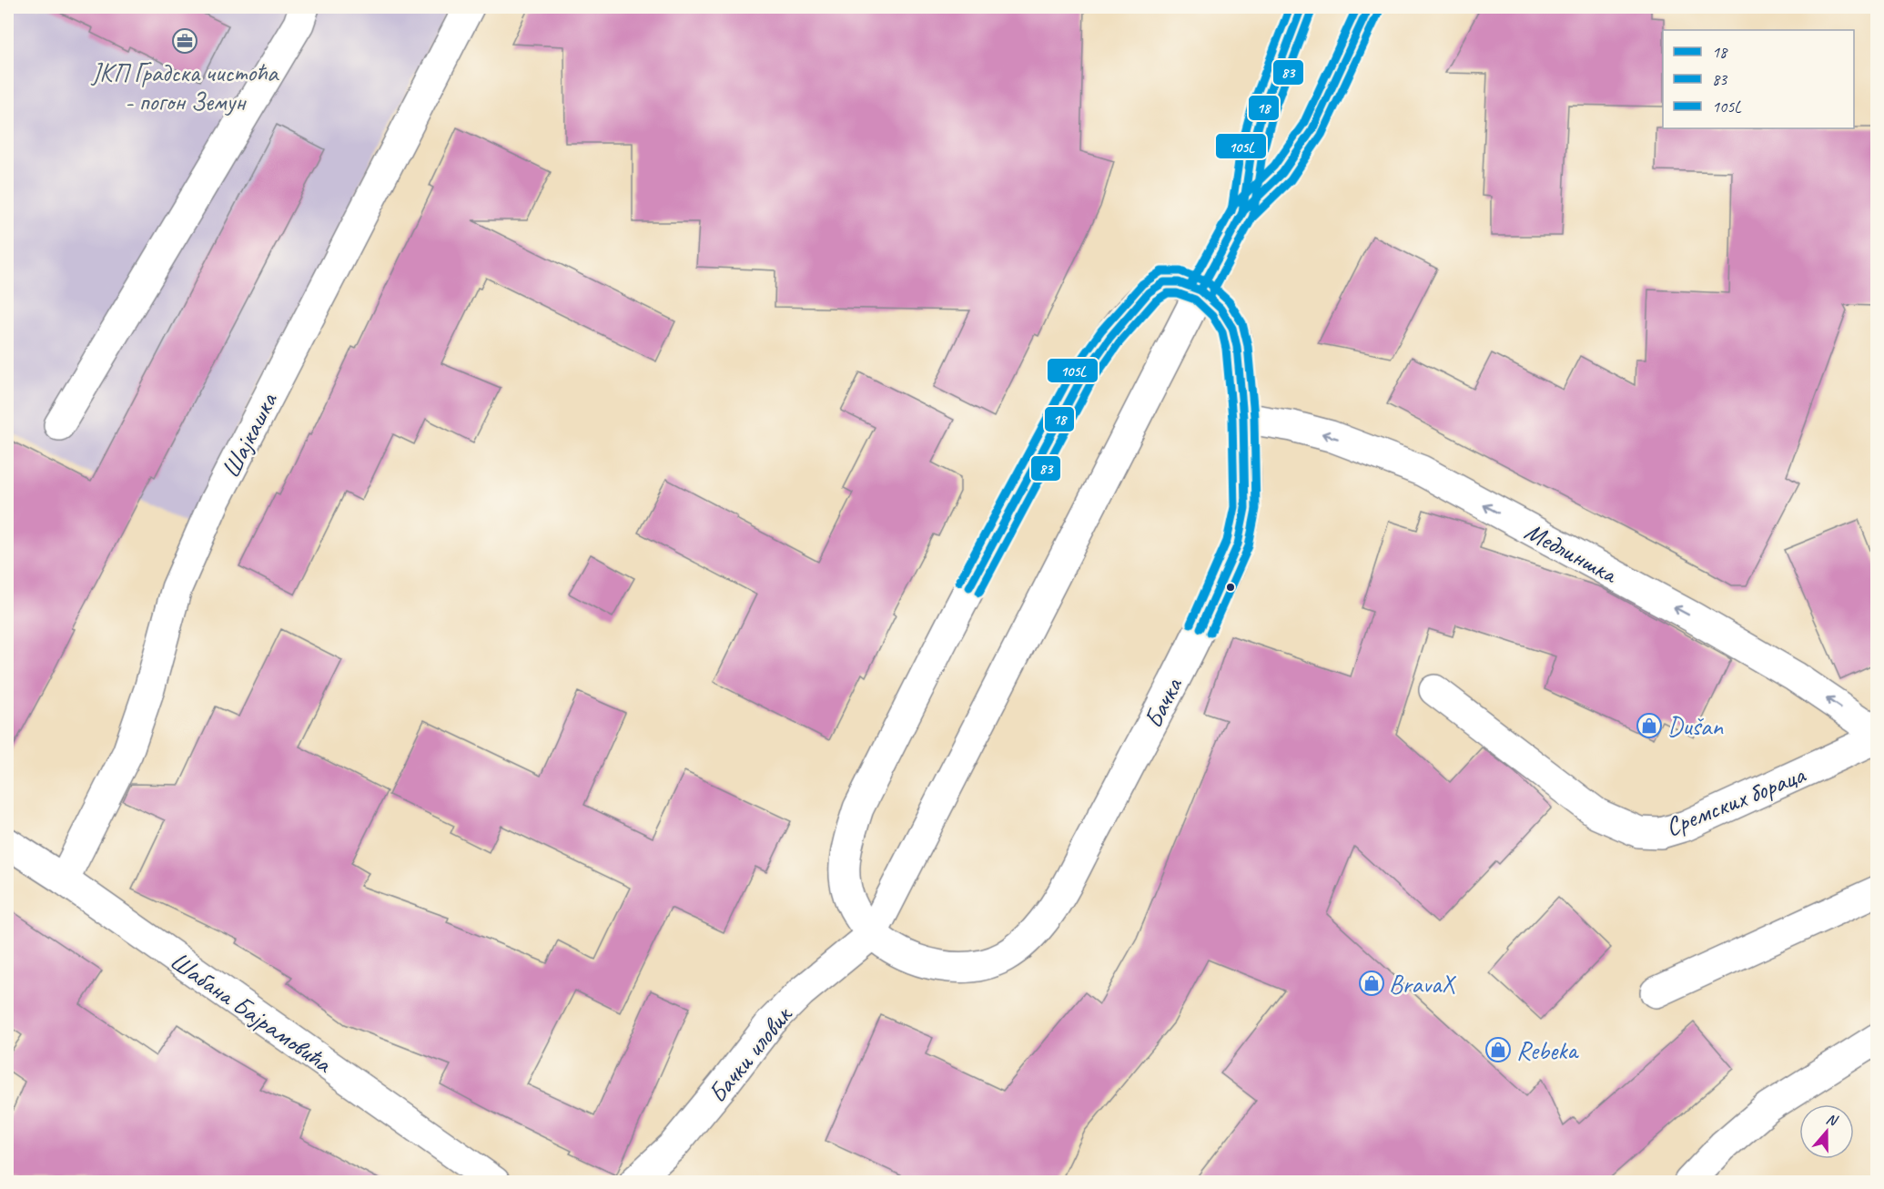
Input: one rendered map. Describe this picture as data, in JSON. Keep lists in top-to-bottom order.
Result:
{
  "streets": {
    "street": [
      "Шајкашка",
      "Медлиншка",
      "Бачка",
      "Сремских бораца",
      "Шабана Бајрамовића",
      "Бачки иловик"
    ]
  },
  "crossings": [
    ["Шајкашка", "Шабана Бајрамовића"],
    ["Медлиншка", "Бачка"],
    ["Бачка", "Бачки иловик"]
  ],
  "one_way": ["Медлиншка"],
  "places": {
    "office": ["ЈКП Градска чистоћа - погон Земун"],
    "shop": ["Dušan", "BravaX", "Rebeka"]
  },
  "lines": ["transit line 18", "transit line 105L", "transit line 83"],
  "legend": ["18", "83", "105L"],
  "north": "top"
}
